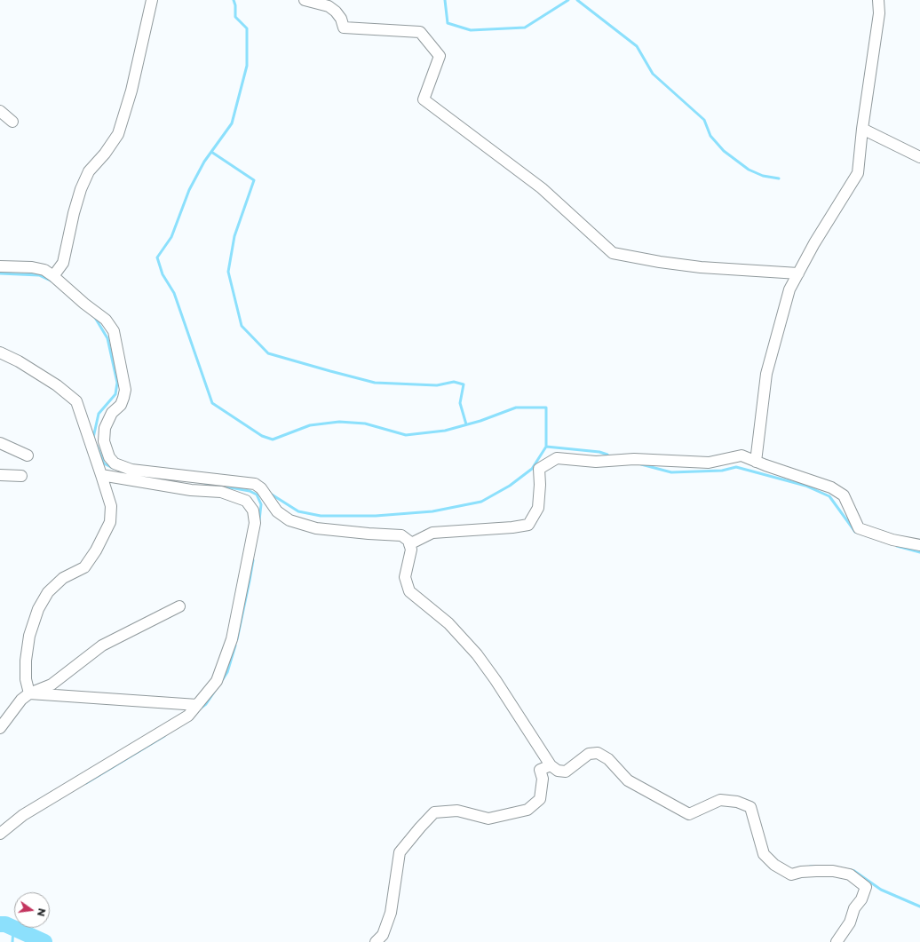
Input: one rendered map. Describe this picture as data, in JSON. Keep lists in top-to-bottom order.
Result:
{
  "north": "right"
}
